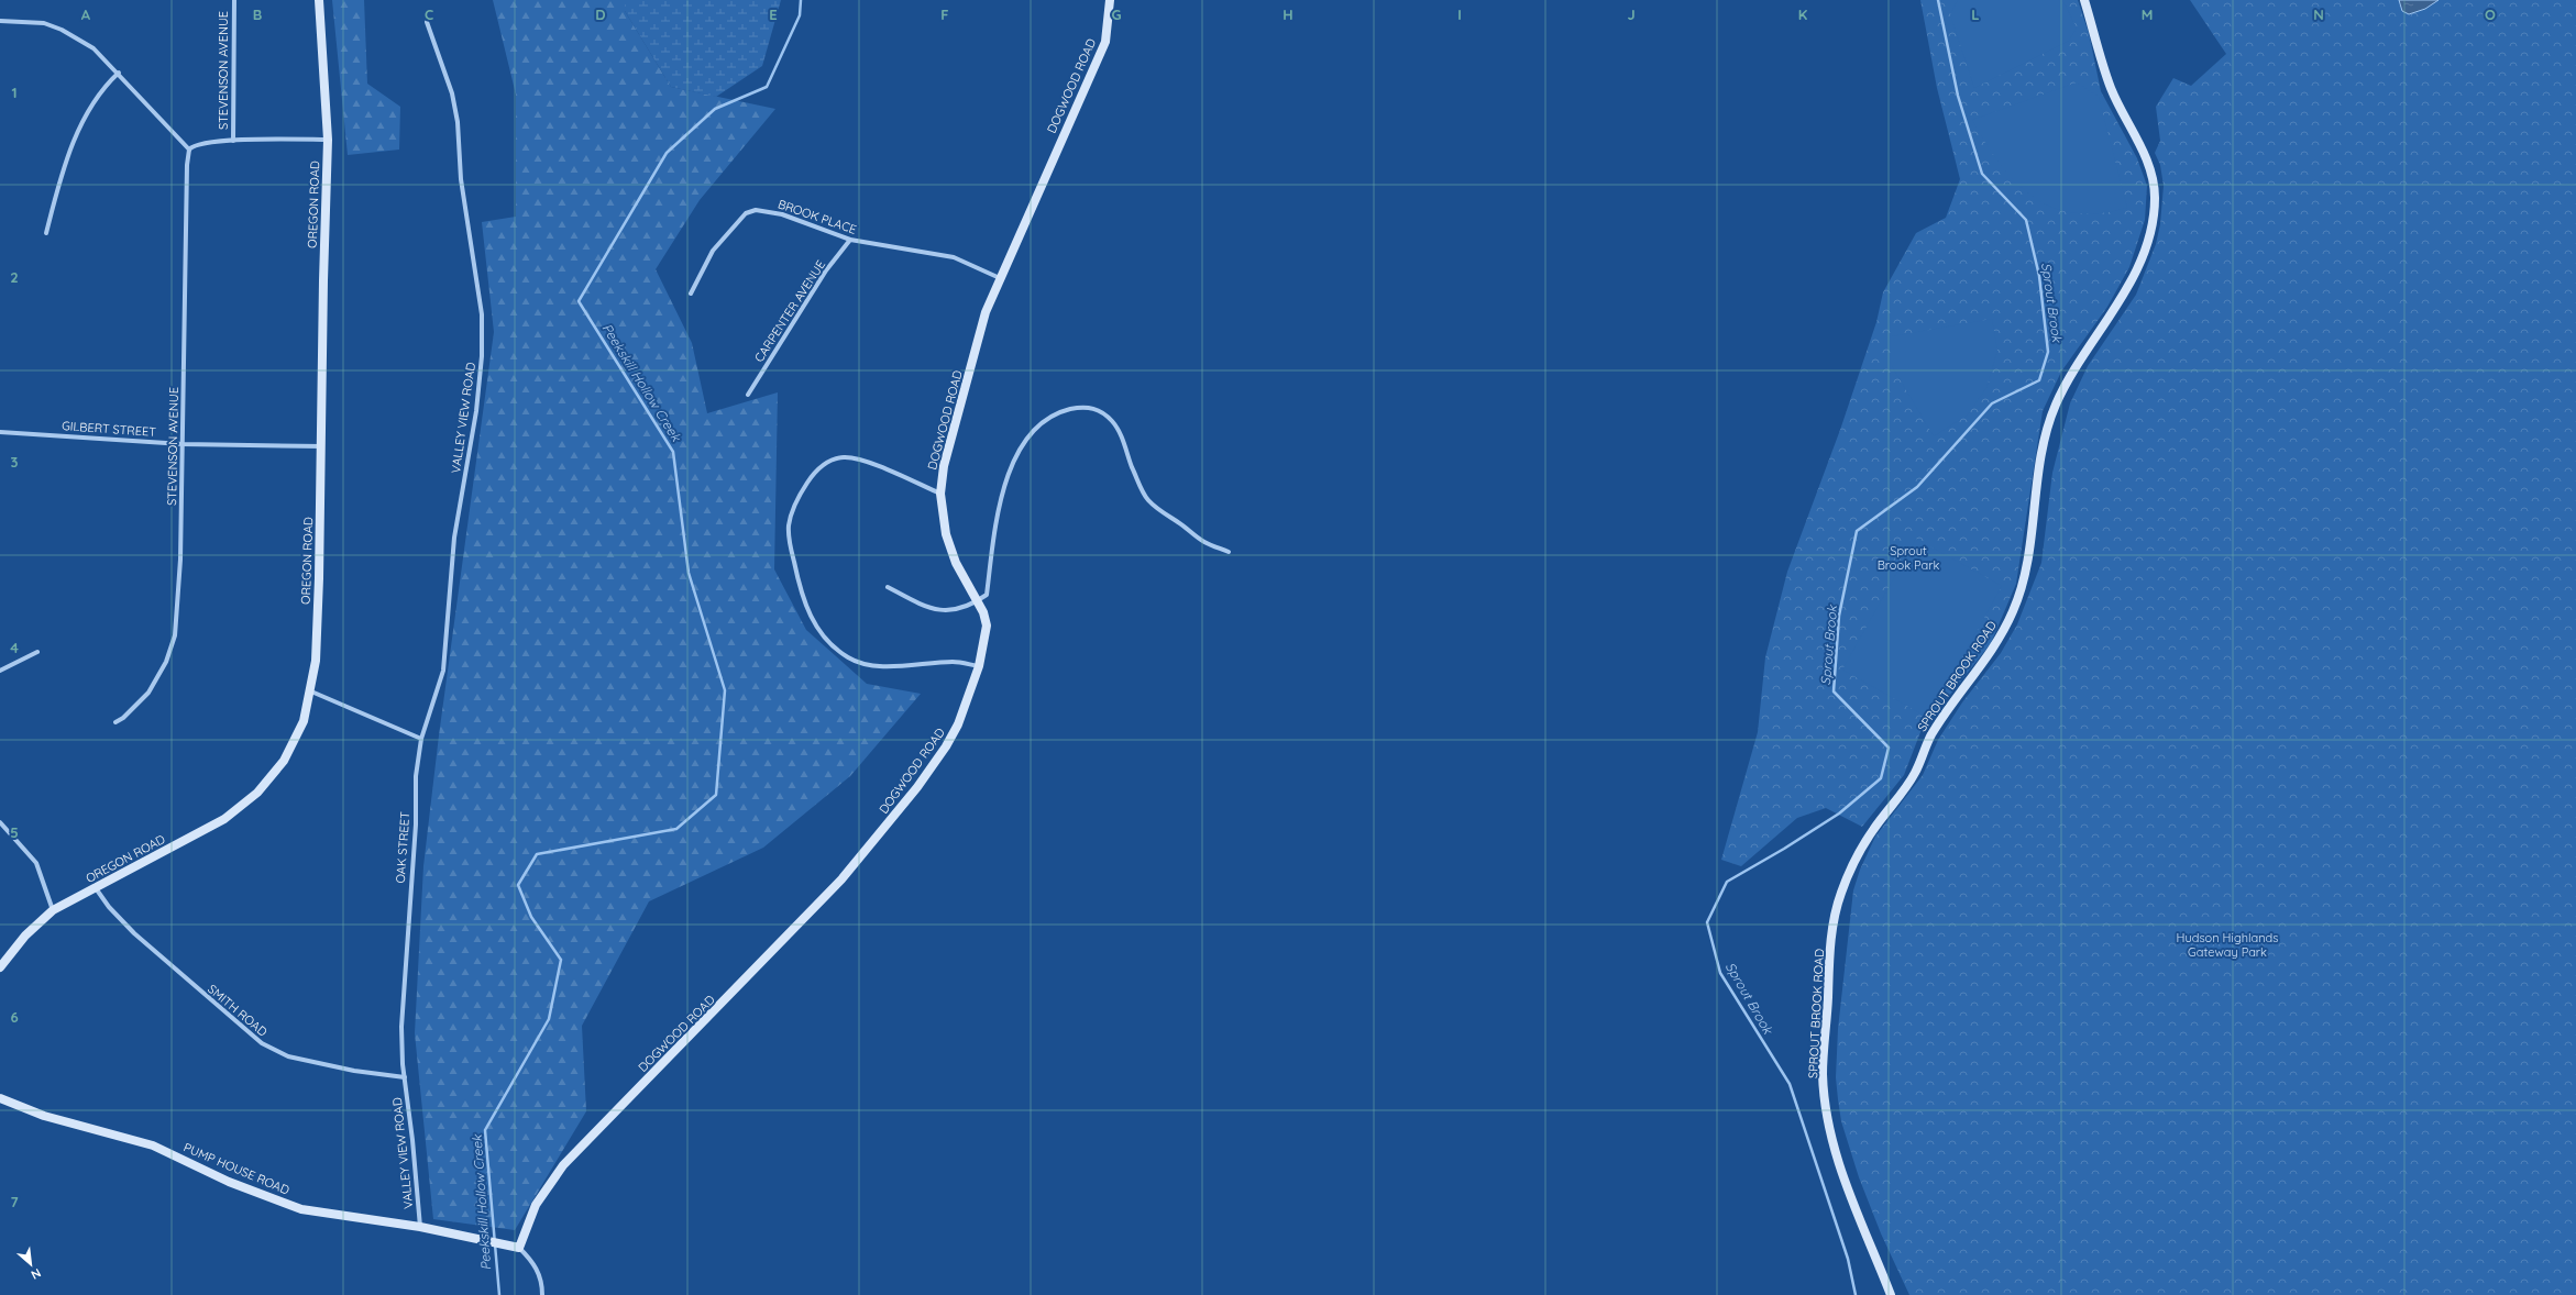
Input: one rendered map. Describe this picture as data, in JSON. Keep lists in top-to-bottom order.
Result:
{
  "streets": {
    "street": [
      "STEVENSON AVENUE",
      "DOGWOOD ROAD",
      "OREGON ROAD",
      "BROOK PLACE",
      "CARPENTER AVENUE",
      "VALLEY VIEW ROAD",
      "GILBERT STREET",
      "SPROUT BROOK ROAD",
      "OAK STREET",
      "SMITH ROAD",
      "PUMP HOUSE ROAD"
    ]
  },
  "crossings": [
    ["STEVENSON AVENUE", "GILBERT STREET"],
    ["DOGWOOD ROAD", "BROOK PLACE"],
    ["DOGWOOD ROAD", "PUMP HOUSE ROAD"],
    ["OREGON ROAD", "GILBERT STREET"],
    ["OREGON ROAD", "SMITH ROAD"],
    ["BROOK PLACE", "CARPENTER AVENUE"],
    ["VALLEY VIEW ROAD", "OAK STREET"],
    ["VALLEY VIEW ROAD", "SMITH ROAD"],
    ["VALLEY VIEW ROAD", "PUMP HOUSE ROAD"],
    ["OAK STREET", "SMITH ROAD"]
  ],
  "water": ["Sprout Brook", "Peekskill Hollow Creek"],
  "parks": ["Sprout Brook Park", "Hudson Highlands Gateway Park"],
  "north": "bottom right",
  "grid": {
    "columns": [
      "A",
      "B",
      "C",
      "D",
      "E",
      "F",
      "G",
      "H",
      "I",
      "J",
      "K",
      "L",
      "M",
      "N",
      "O"
    ],
    "rows": [
      "1",
      "2",
      "3",
      "4",
      "5",
      "6",
      "7"
    ]
  }
}
